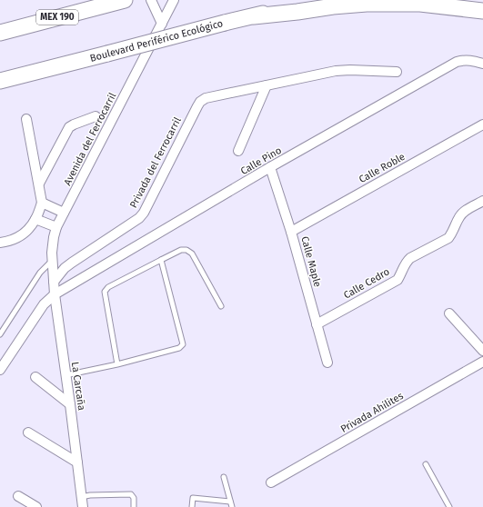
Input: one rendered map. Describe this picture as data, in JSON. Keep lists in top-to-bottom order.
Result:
{
  "streets": {
    "highway": ["MEX 190", "Boulevard Periférico Ecológico"],
    "street": [
      "Avenida del Ferrocarril",
      "Calle Pino",
      "Privada del Ferrocarril",
      "Calle Roble",
      "Calle Maple",
      "Calle Cedro",
      "La Carcaña",
      "Privada Ahilites"
    ]
  },
  "crossings": [
    ["Avenida del Ferrocarril", "La Carcaña"],
    ["Calle Pino", "Calle Maple"],
    ["Calle Pino", "La Carcaña"],
    ["Privada del Ferrocarril", "La Carcaña"],
    ["Calle Roble", "Calle Maple"],
    ["Calle Maple", "Calle Cedro"]
  ]
}
